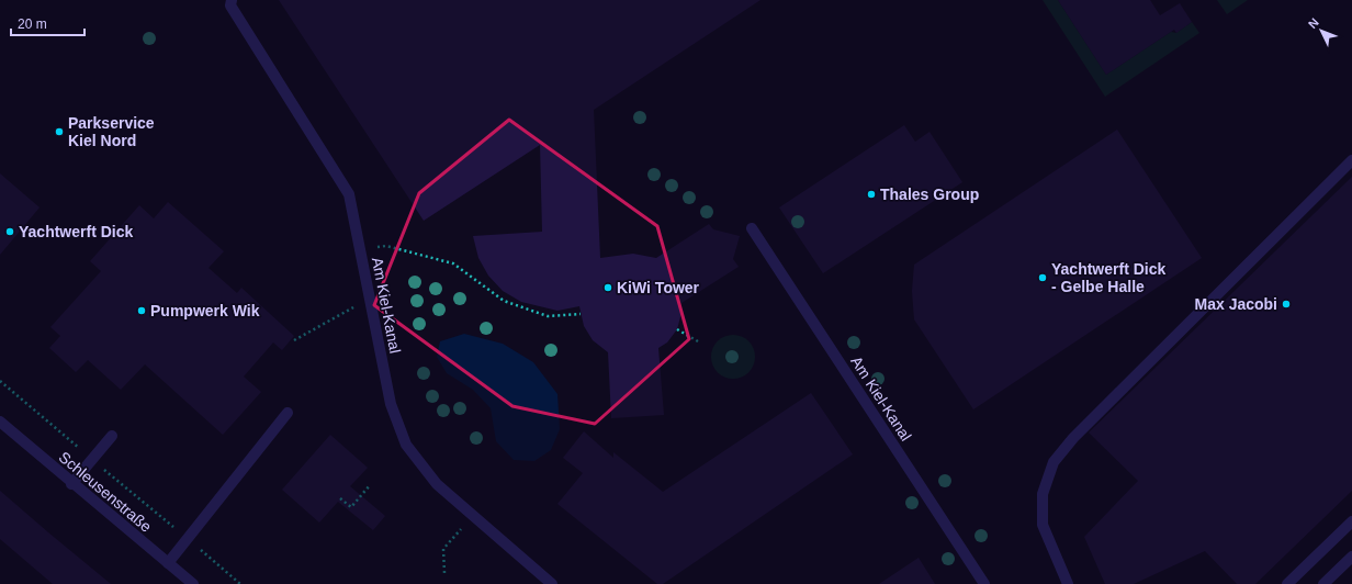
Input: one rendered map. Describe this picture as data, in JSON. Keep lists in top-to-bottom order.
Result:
{
  "streets": {
    "street": ["Am Kiel-Kanal", "Schleusenstraße"]
  },
  "places": [
    "Parkservice Kiel Nord",
    "Thales Group",
    "Yachtwerft Dick",
    "Yachtwerft Dick - Gelbe Halle",
    "KiWi Tower",
    "Max Jacobi",
    "Pumpwerk Wik"
  ],
  "scale_bar": "20 m",
  "north": "top left"
}
